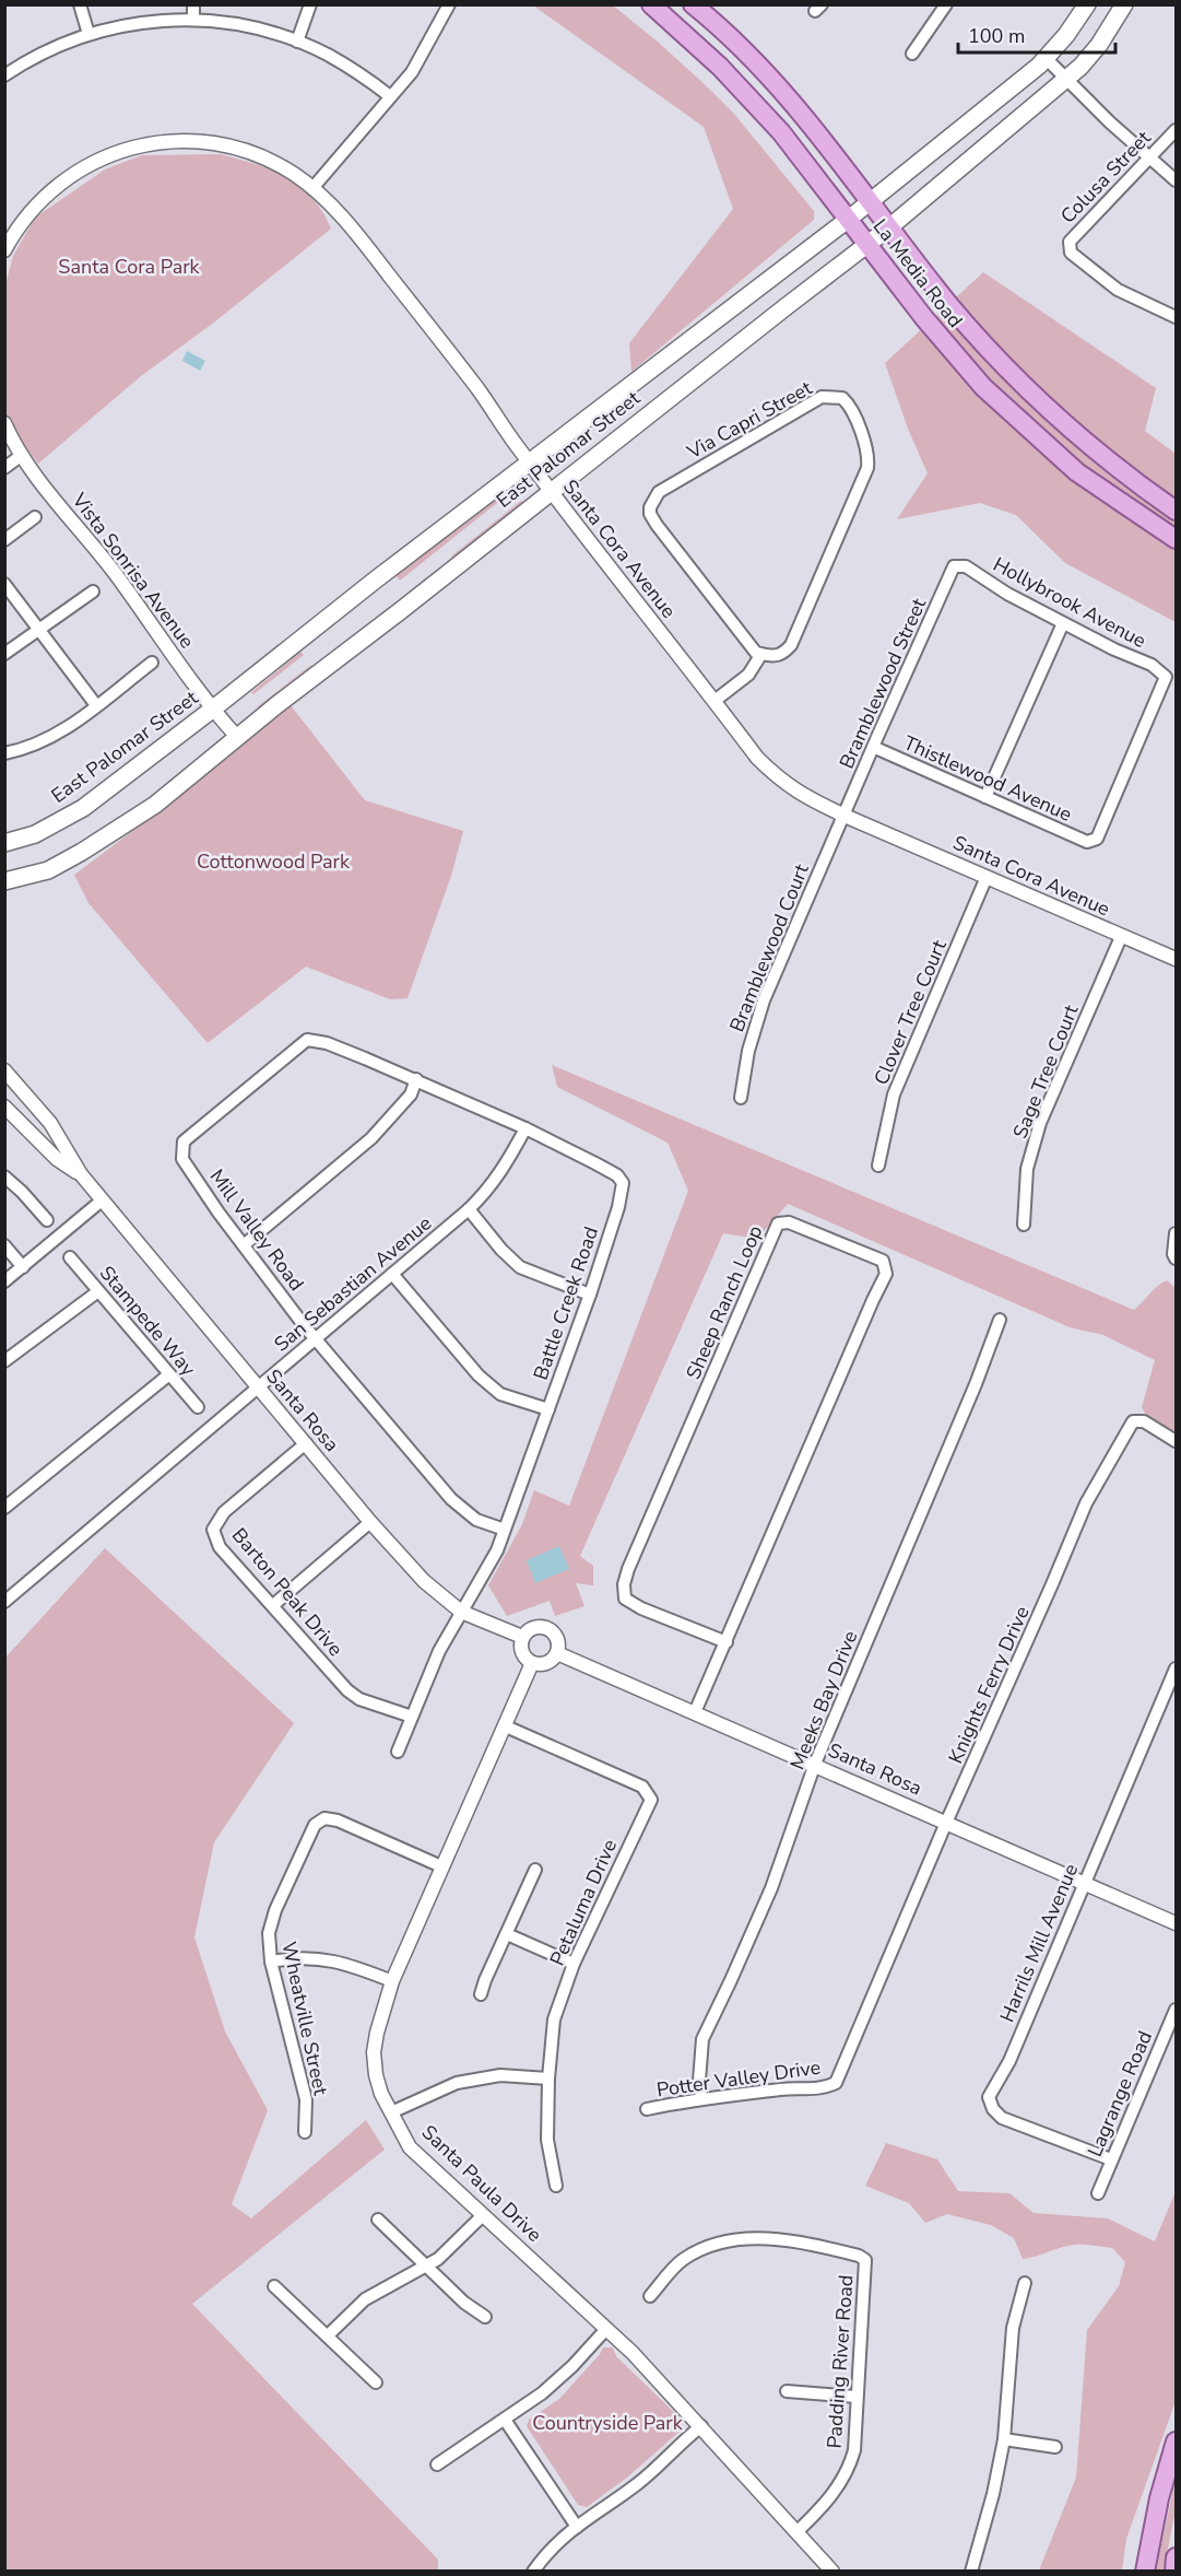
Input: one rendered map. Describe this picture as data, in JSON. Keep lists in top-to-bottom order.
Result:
{
  "streets": {
    "main road": ["La Media Road", "East Palomar Street"],
    "street": [
      "Colusa Street",
      "Via Capri Street",
      "Santa Cora Avenue",
      "Vista Sonrisa Avenue",
      "Hollybrook Avenue",
      "Bramblewood Street",
      "Thistlewood Avenue",
      "Bramblewood Court",
      "Clover Tree Court",
      "Sage Tree Court",
      "Mill Valley Road",
      "San Sebastian Avenue",
      "Sheep Ranch Loop",
      "Battle Creek Road",
      "Stampede Way",
      "Santa Rosa",
      "Barton Peak Drive",
      "Knights Ferry Drive",
      "Meeks Bay Drive",
      "Petaluma Drive",
      "Harrils Mill Avenue",
      "Wheatville Street",
      "Potter Valley Drive",
      "Lagrange Road",
      "Santa Paula Drive",
      "Padding River Road"
    ]
  },
  "crossings": [
    ["La Media Road", "East Palomar Street"],
    ["East Palomar Street", "Santa Cora Avenue"],
    ["East Palomar Street", "Vista Sonrisa Avenue"],
    ["Santa Cora Avenue", "Bramblewood Street"],
    ["Santa Cora Avenue", "Bramblewood Court"],
    ["Santa Cora Avenue", "Clover Tree Court"],
    ["Santa Cora Avenue", "Sage Tree Court"],
    ["Hollybrook Avenue", "Bramblewood Street"],
    ["Hollybrook Avenue", "Thistlewood Avenue"],
    ["Bramblewood Street", "Thistlewood Avenue"],
    ["Bramblewood Street", "Bramblewood Court"],
    ["Mill Valley Road", "San Sebastian Avenue"],
    ["Mill Valley Road", "Battle Creek Road"],
    ["San Sebastian Avenue", "Battle Creek Road"],
    ["San Sebastian Avenue", "Santa Rosa"],
    ["Sheep Ranch Loop", "Santa Rosa"],
    ["Battle Creek Road", "Santa Rosa"],
    ["Battle Creek Road", "Barton Peak Drive"],
    ["Santa Rosa", "Barton Peak Drive"],
    ["Santa Rosa", "Knights Ferry Drive"],
    ["Santa Rosa", "Meeks Bay Drive"],
    ["Santa Rosa", "Harrils Mill Avenue"],
    ["Santa Rosa", "Santa Paula Drive"],
    ["Knights Ferry Drive", "Potter Valley Drive"],
    ["Meeks Bay Drive", "Potter Valley Drive"],
    ["Petaluma Drive", "Santa Paula Drive"],
    ["Harrils Mill Avenue", "Lagrange Road"],
    ["Wheatville Street", "Santa Paula Drive"],
    ["Santa Paula Drive", "Padding River Road"]
  ],
  "parks": ["Santa Cora Park", "Cottonwood Park", "Countryside Park"],
  "scale_bar": "100 m"
}
